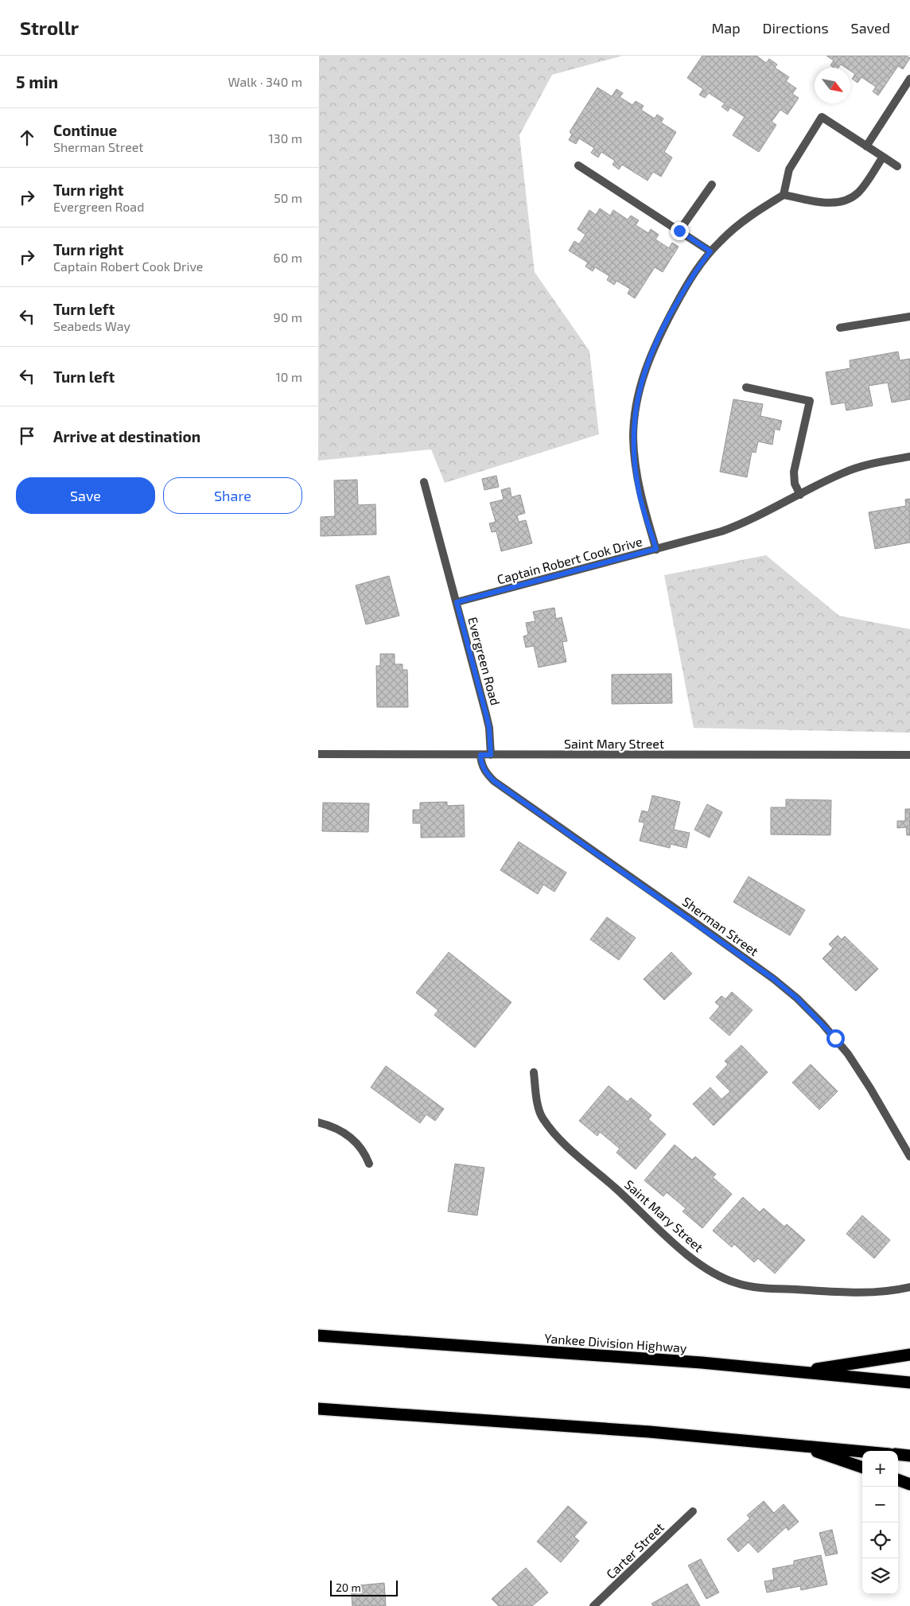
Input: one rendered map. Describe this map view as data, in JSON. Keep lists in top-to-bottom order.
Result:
{
  "streets": {
    "highway": ["Yankee Division Highway"],
    "street": [
      "Captain Robert Cook Drive",
      "Evergreen Road",
      "Saint Mary Street",
      "Sherman Street",
      "Carter Street"
    ]
  },
  "crossings": [
    ["Captain Robert Cook Drive", "Evergreen Road"],
    ["Evergreen Road", "Saint Mary Street"],
    ["Saint Mary Street", "Sherman Street"]
  ],
  "scale_bar": "20 m",
  "north": "bottom right",
  "page": {
    "header": "Strollr",
    "nav": ["Map", "Directions", "Saved"],
    "heading": ["5 min", "Walk · 340 m"],
    "list": [
      ["Continue", "Sherman Street", "130 m"],
      ["Turn right", "Evergreen Road", "50 m"],
      ["Turn right", "Captain Robert Cook Drive", "60 m"],
      ["Turn left", "Seabeds Way", "90 m"],
      ["Turn left", "10 m"],
      "Arrive at destination"
    ],
    "buttons": ["Save", "Share"],
    "map_buttons": ["+", "−"],
    "scale": "20 m"
  }
}
